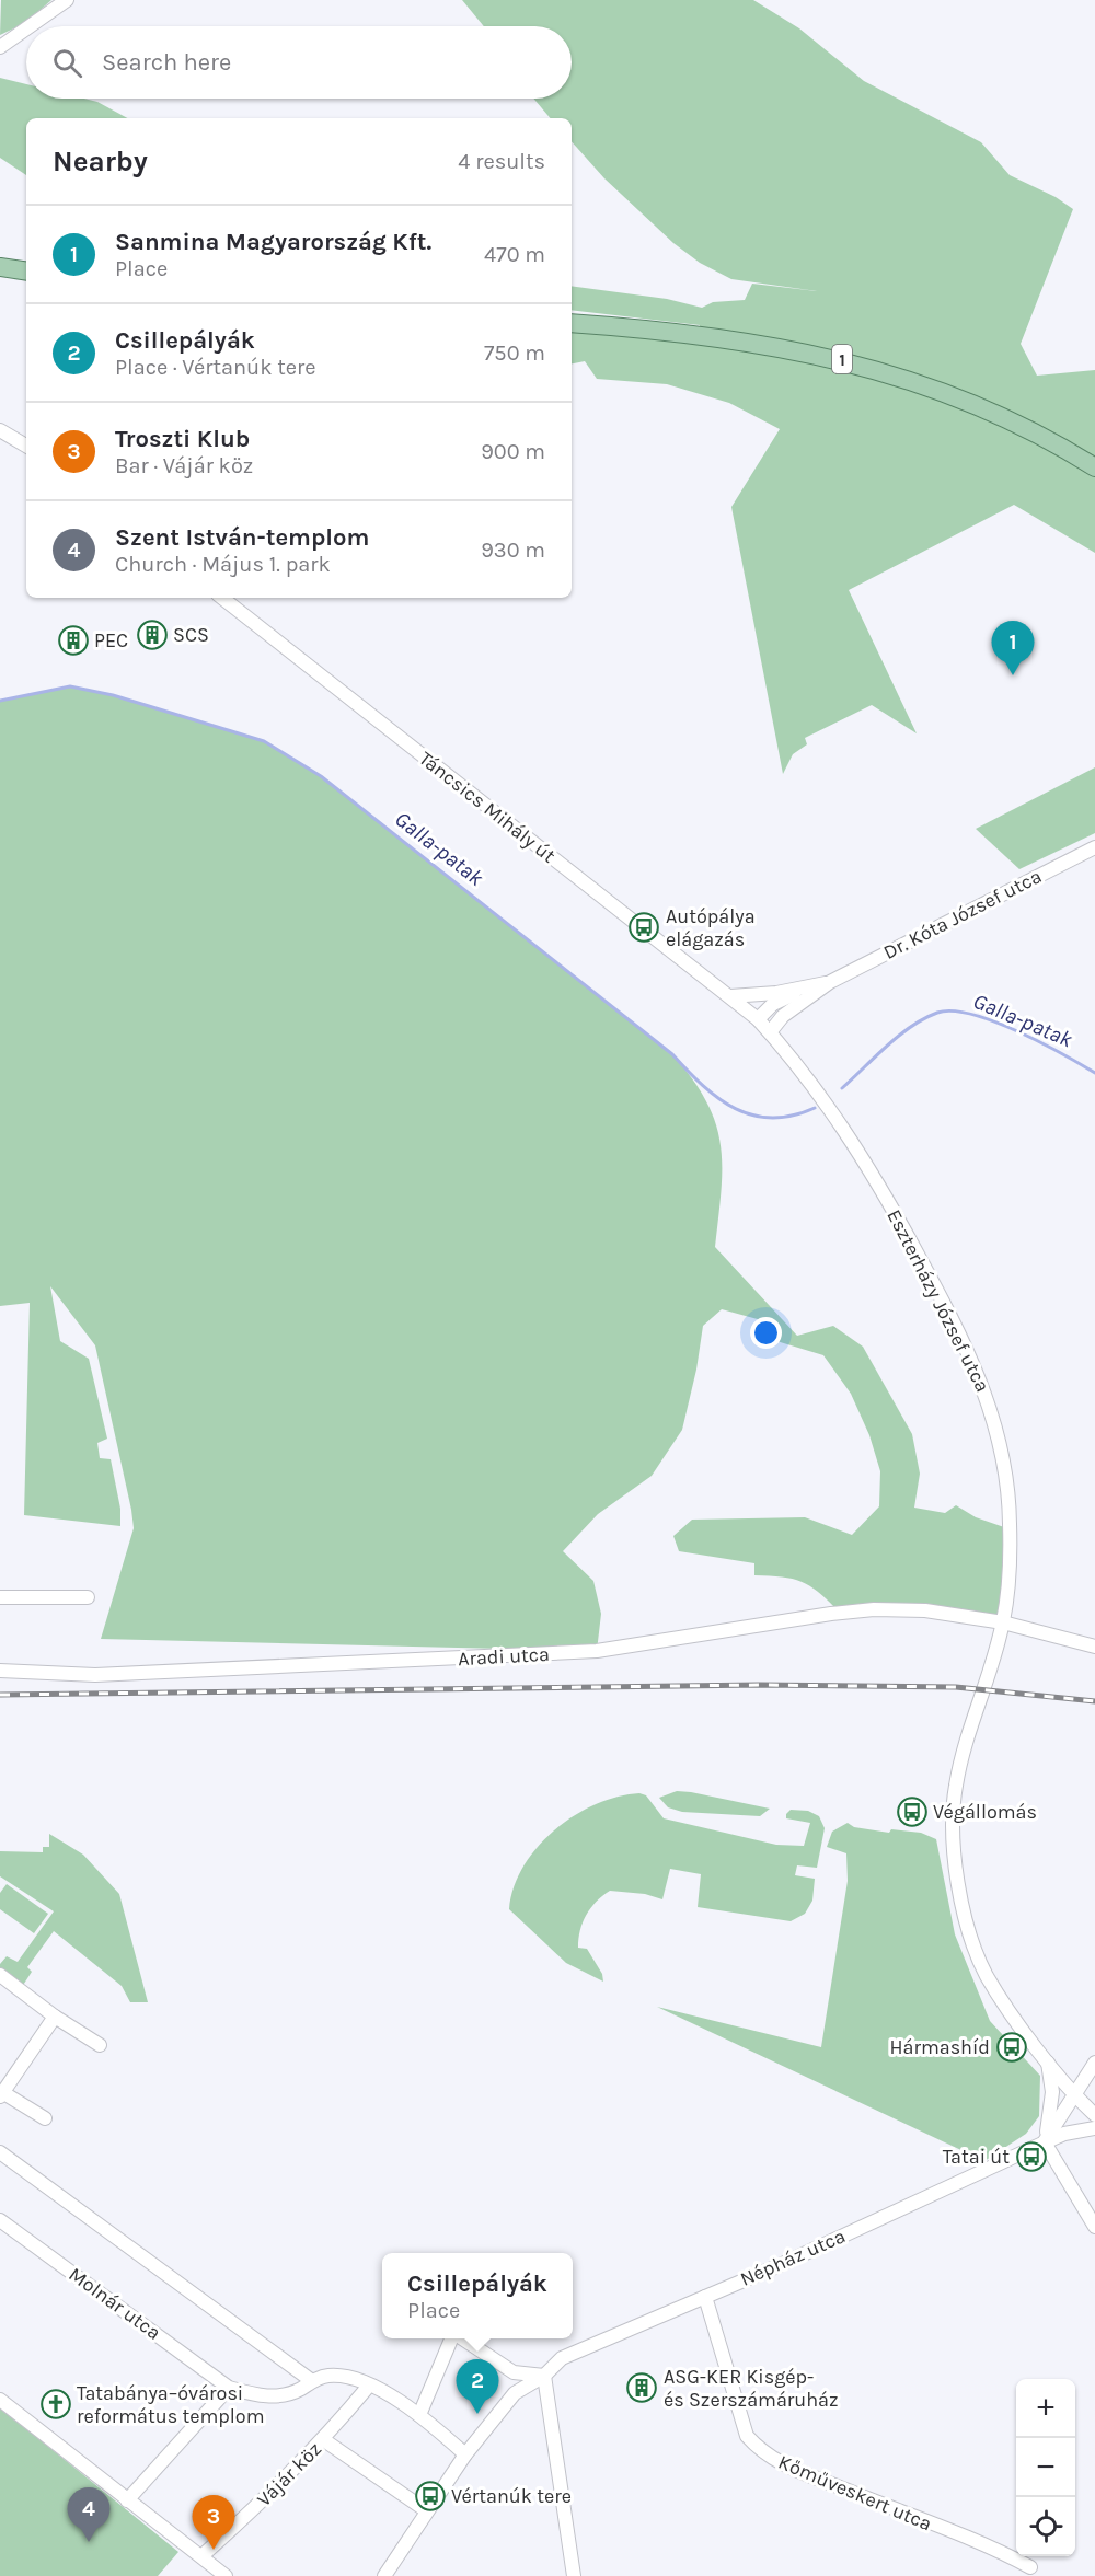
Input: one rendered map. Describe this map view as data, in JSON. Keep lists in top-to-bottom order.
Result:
{
  "streets": {
    "main road": ["1"],
    "street": [
      "Táncsics Mihály út",
      "Dr. Kóta József utca",
      "Eszterházy József utca",
      "Aradi utca",
      "Népház utca",
      "Molnár utca",
      "Vájár köz",
      "Kőműveskert utca"
    ]
  },
  "crossings": [
    ["Táncsics Mihály út", "Dr. Kóta József utca"],
    ["Táncsics Mihály út", "Eszterházy József utca"],
    ["Dr. Kóta József utca", "Eszterházy József utca"],
    ["Eszterházy József utca", "Aradi utca"],
    ["Népház utca", "Kőműveskert utca"],
    ["Molnár utca", "Vájár köz"]
  ],
  "water": ["Galla-patak"],
  "places": {
    "building": ["SCS", "PEC", "ASG-KER Kisgép- és Szerszámáruház"],
    "bus stop": [
      "Autópálya elágazás",
      "Végállomás",
      "Hármashíd",
      "Tatai út",
      "Vértanúk tere"
    ],
    "church": ["Tatabánya–óvárosi református templom"]
  },
  "page": {
    "search": "Search here",
    "heading": ["Nearby", "4 results"],
    "list": [
      {
        "mark": "1",
        "name": "Sanmina Magyarország Kft.",
        "note": "Place",
        "value": "470 m"
      },
      {
        "mark": "2",
        "name": "Csillepályák",
        "note": "Place · Vértanúk tere",
        "value": "750 m"
      },
      {
        "mark": "3",
        "name": "Troszti Klub",
        "note": "Bar · Vájár köz",
        "value": "900 m"
      },
      {
        "mark": "4",
        "name": "Szent István-templom",
        "note": "Church · Május 1. park",
        "value": "930 m"
      }
    ],
    "pins": [
      "1",
      "2",
      "4",
      "3"
    ],
    "popup": ["Csillepályák", "Place"],
    "map_buttons": ["+", "−"]
  }
}
